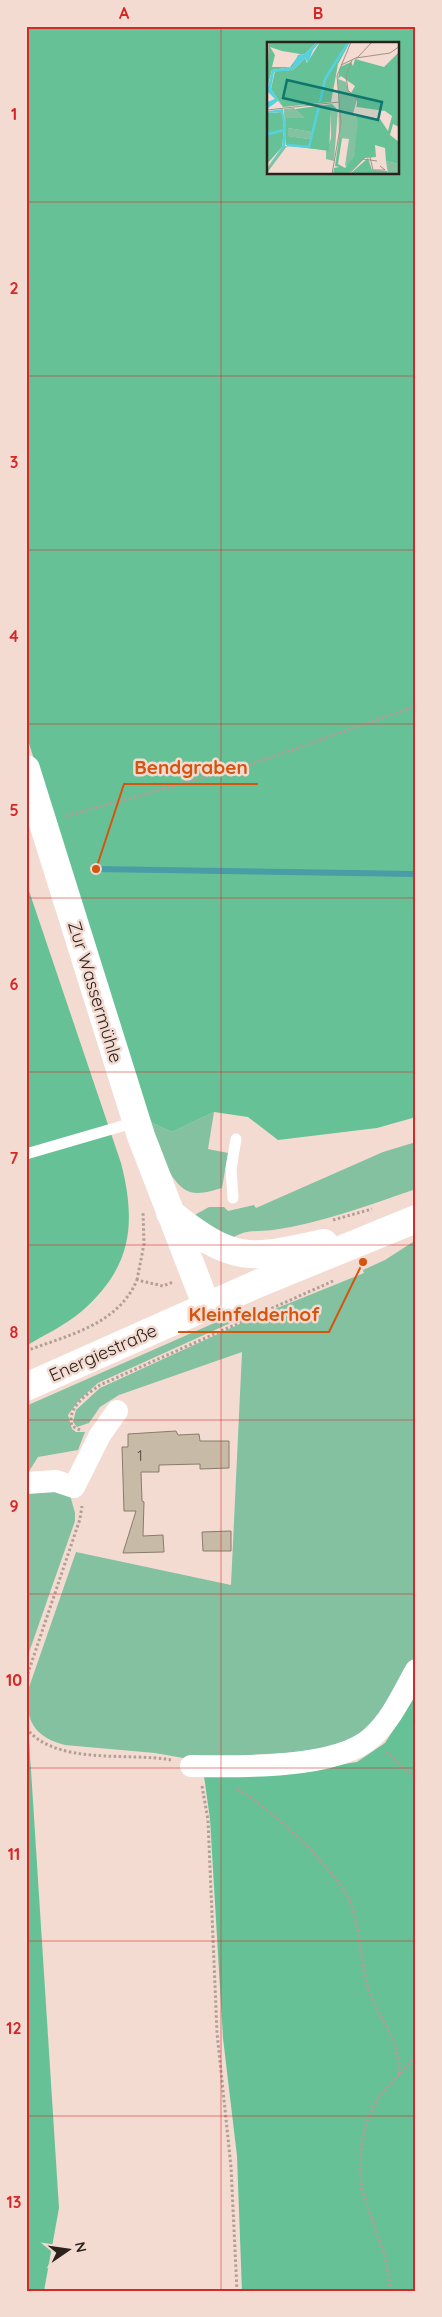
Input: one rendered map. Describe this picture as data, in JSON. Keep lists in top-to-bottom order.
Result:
{
  "streets": {
    "main road": ["Zur Wassermühle", "Energiestraße"]
  },
  "crossings": [
    ["Zur Wassermühle", "Energiestraße"]
  ],
  "places": ["Bendgraben", "Kleinfelderhof"],
  "house_numbers": ["1"],
  "north": "right",
  "grid": {
    "columns": ["A", "B"],
    "rows": [
      "1",
      "2",
      "3",
      "4",
      "5",
      "6",
      "7",
      "8",
      "9",
      "10",
      "11",
      "12",
      "13"
    ]
  }
}
